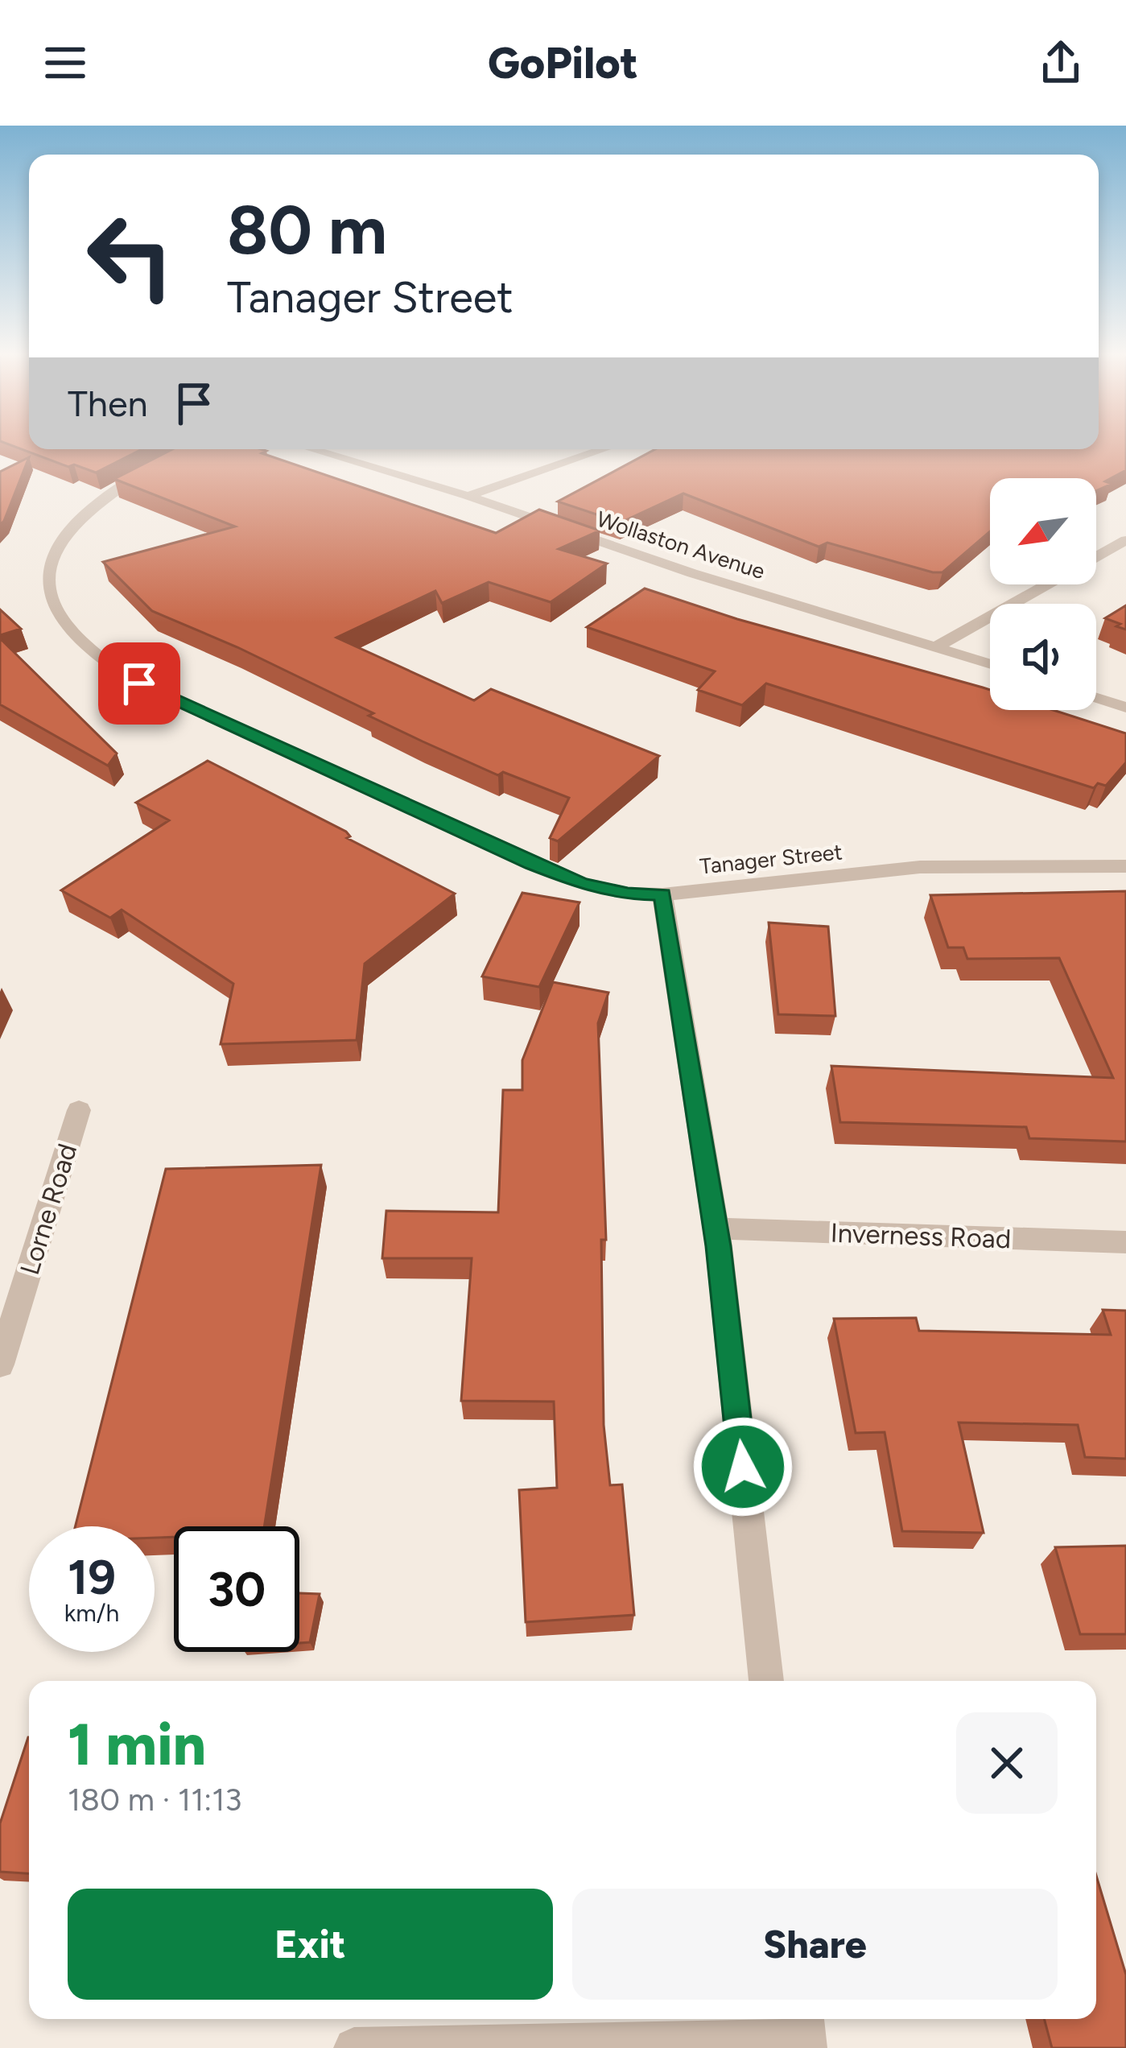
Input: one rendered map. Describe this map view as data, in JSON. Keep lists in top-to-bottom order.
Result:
{
  "streets": {
    "street": [
      "Wollaston Avenue",
      "Tanager Street",
      "Lorne Road",
      "Inverness Road"
    ]
  },
  "north": "bottom left",
  "page": {
    "header": "GoPilot",
    "turn": ["80 m", "Tanager Street"],
    "then": "Then",
    "speed": "19 km/h",
    "limit": "30",
    "heading": ["1 min", "180 m · 11:13"],
    "buttons": ["Exit", "Share"]
  }
}
